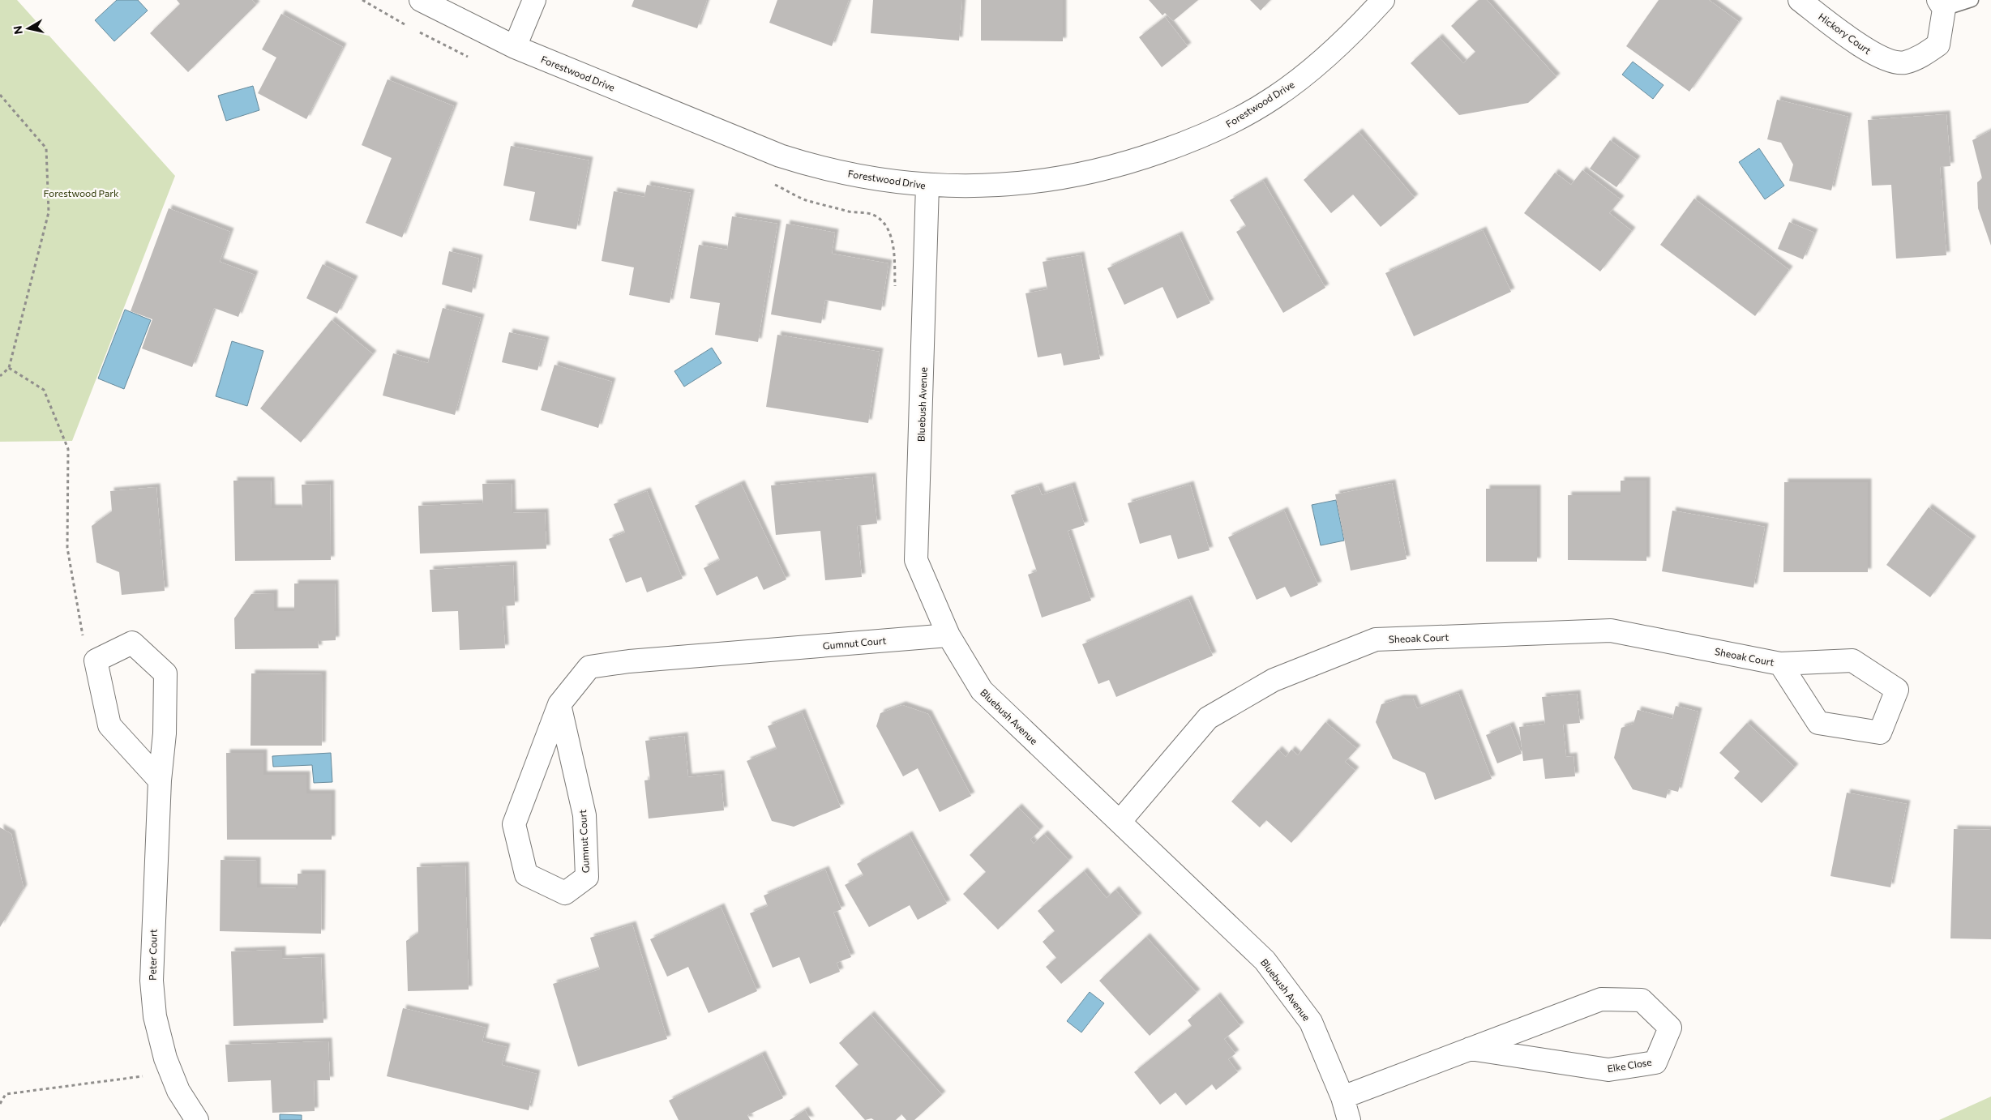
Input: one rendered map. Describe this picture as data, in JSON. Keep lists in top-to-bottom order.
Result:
{
  "streets": {
    "street": [
      "Hickory Court",
      "Forestwood Drive",
      "Bluebush Avenue",
      "Sheoak Court",
      "Gumnut Court",
      "Peter Court",
      "Elke Close"
    ]
  },
  "crossings": [
    ["Forestwood Drive", "Bluebush Avenue"],
    ["Bluebush Avenue", "Sheoak Court"],
    ["Bluebush Avenue", "Gumnut Court"],
    ["Bluebush Avenue", "Elke Close"]
  ],
  "parks": ["Forestwood Park"],
  "north": "left"
}
